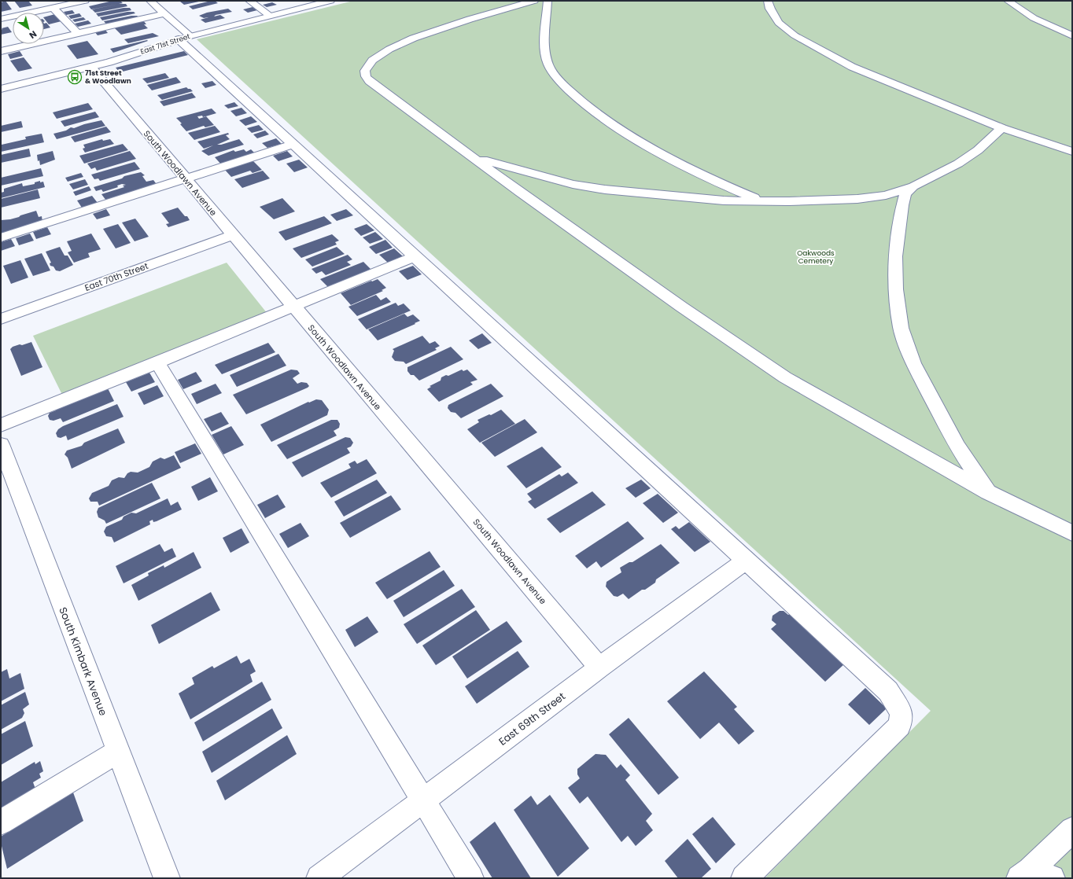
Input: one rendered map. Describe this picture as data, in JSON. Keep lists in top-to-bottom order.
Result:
{
  "streets": {
    "street": [
      "East 71st Street",
      "South Woodlawn Avenue",
      "East 70th Street",
      "South Kimbark Avenue",
      "East 69th Street"
    ]
  },
  "crossings": [
    ["East 71st Street", "South Woodlawn Avenue"],
    ["South Woodlawn Avenue", "East 70th Street"],
    ["South Woodlawn Avenue", "East 69th Street"]
  ],
  "parks": ["Oakwoods Cemetery"],
  "places": {
    "bus stop": ["71st Street & Woodlawn"]
  },
  "north": "bottom right"
}
